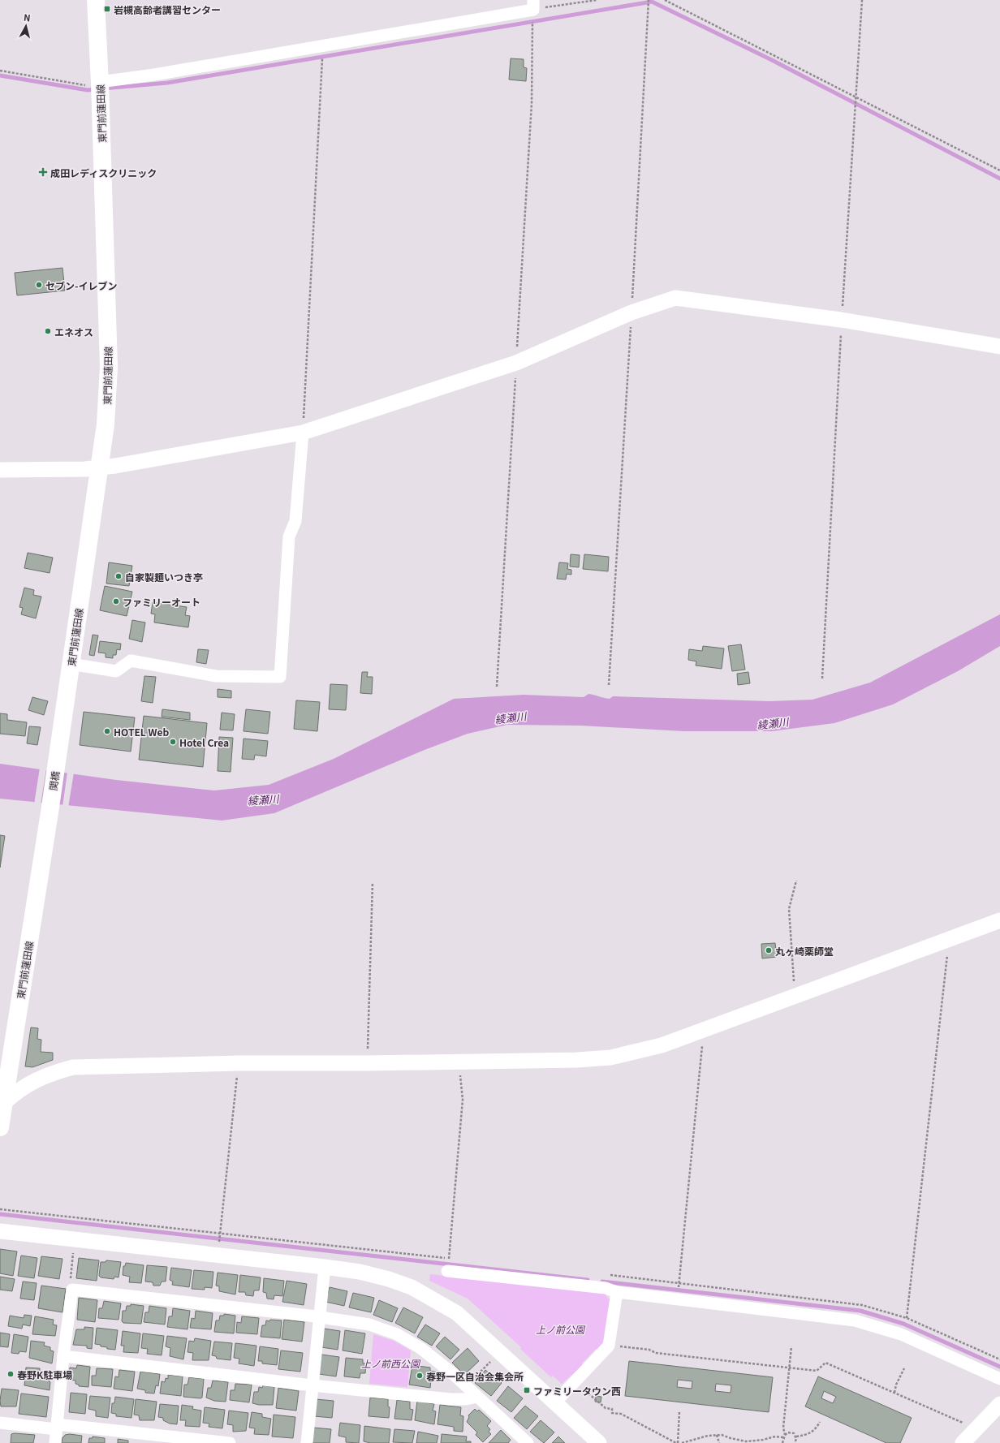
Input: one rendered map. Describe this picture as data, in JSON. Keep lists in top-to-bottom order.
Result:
{
  "streets": {
    "main road": ["東門前蓮田線", "関橋"]
  },
  "crossings": [
    ["東門前蓮田線", "関橋"]
  ],
  "water": ["綾瀬川"],
  "parks": ["上ノ前公園", "上ノ前西公園"],
  "places": {
    "transit": ["岩槻高齢者講習センター", "ファミリータウン西"],
    "health": ["成田レディスクリニック"],
    "other": [
      "セブン-イレブン",
      "エネオス",
      "自家製麺いつき亭",
      "ファミリーオート",
      "HOTEL Web",
      "Hotel Crea",
      "丸ヶ崎薬師堂",
      "春野K駐車場",
      "春野一区自治会集会所"
    ]
  },
  "north": "top"
}
